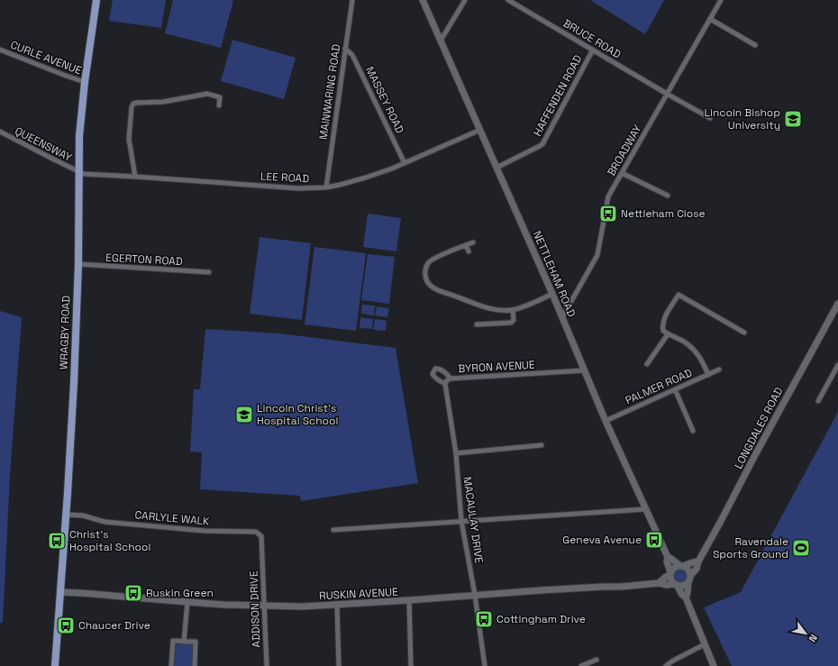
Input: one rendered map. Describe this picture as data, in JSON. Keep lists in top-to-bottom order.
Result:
{
  "streets": {
    "main road": [
      "NETTLEHAM ROAD",
      "WRAGBY ROAD",
      "LONGDALES ROAD",
      "RUSKIN AVENUE"
    ],
    "street": [
      "BRUCE ROAD",
      "CURLE AVENUE",
      "MAINWARING ROAD",
      "HAFFENDEN ROAD",
      "MASSEY ROAD",
      "QUEENSWAY",
      "BROADWAY",
      "LEE ROAD",
      "EGERTON ROAD",
      "BYRON AVENUE",
      "PALMER ROAD",
      "CARLYLE WALK",
      "MACAULAY DRIVE",
      "ADDISON DRIVE"
    ]
  },
  "crossings": [
    ["BRUCE ROAD", "HAFFENDEN ROAD"],
    ["BRUCE ROAD", "BROADWAY"],
    ["CURLE AVENUE", "WRAGBY ROAD"],
    ["MAINWARING ROAD", "MASSEY ROAD"],
    ["MAINWARING ROAD", "LEE ROAD"],
    ["HAFFENDEN ROAD", "NETTLEHAM ROAD"],
    ["MASSEY ROAD", "LEE ROAD"],
    ["QUEENSWAY", "LEE ROAD"],
    ["QUEENSWAY", "WRAGBY ROAD"],
    ["BROADWAY", "NETTLEHAM ROAD"],
    ["LEE ROAD", "NETTLEHAM ROAD"],
    ["LEE ROAD", "WRAGBY ROAD"],
    ["EGERTON ROAD", "WRAGBY ROAD"],
    ["NETTLEHAM ROAD", "BYRON AVENUE"],
    ["NETTLEHAM ROAD", "PALMER ROAD"],
    ["NETTLEHAM ROAD", "LONGDALES ROAD"],
    ["NETTLEHAM ROAD", "RUSKIN AVENUE"],
    ["WRAGBY ROAD", "CARLYLE WALK"],
    ["WRAGBY ROAD", "RUSKIN AVENUE"],
    ["BYRON AVENUE", "MACAULAY DRIVE"],
    ["LONGDALES ROAD", "RUSKIN AVENUE"],
    ["CARLYLE WALK", "ADDISON DRIVE"],
    ["MACAULAY DRIVE", "RUSKIN AVENUE"],
    ["RUSKIN AVENUE", "ADDISON DRIVE"]
  ],
  "places": {
    "school or university": ["Lincoln Bishop University", "Lincoln Christ's Hospital School"],
    "bus stop": [
      "Nettleham Close",
      "Geneva Avenue",
      "Christ's Hospital School",
      "Ruskin Green",
      "Cottingham Drive",
      "Chaucer Drive"
    ],
    "sports": ["Ravendale Sports Ground"]
  },
  "north": "bottom right"
}
